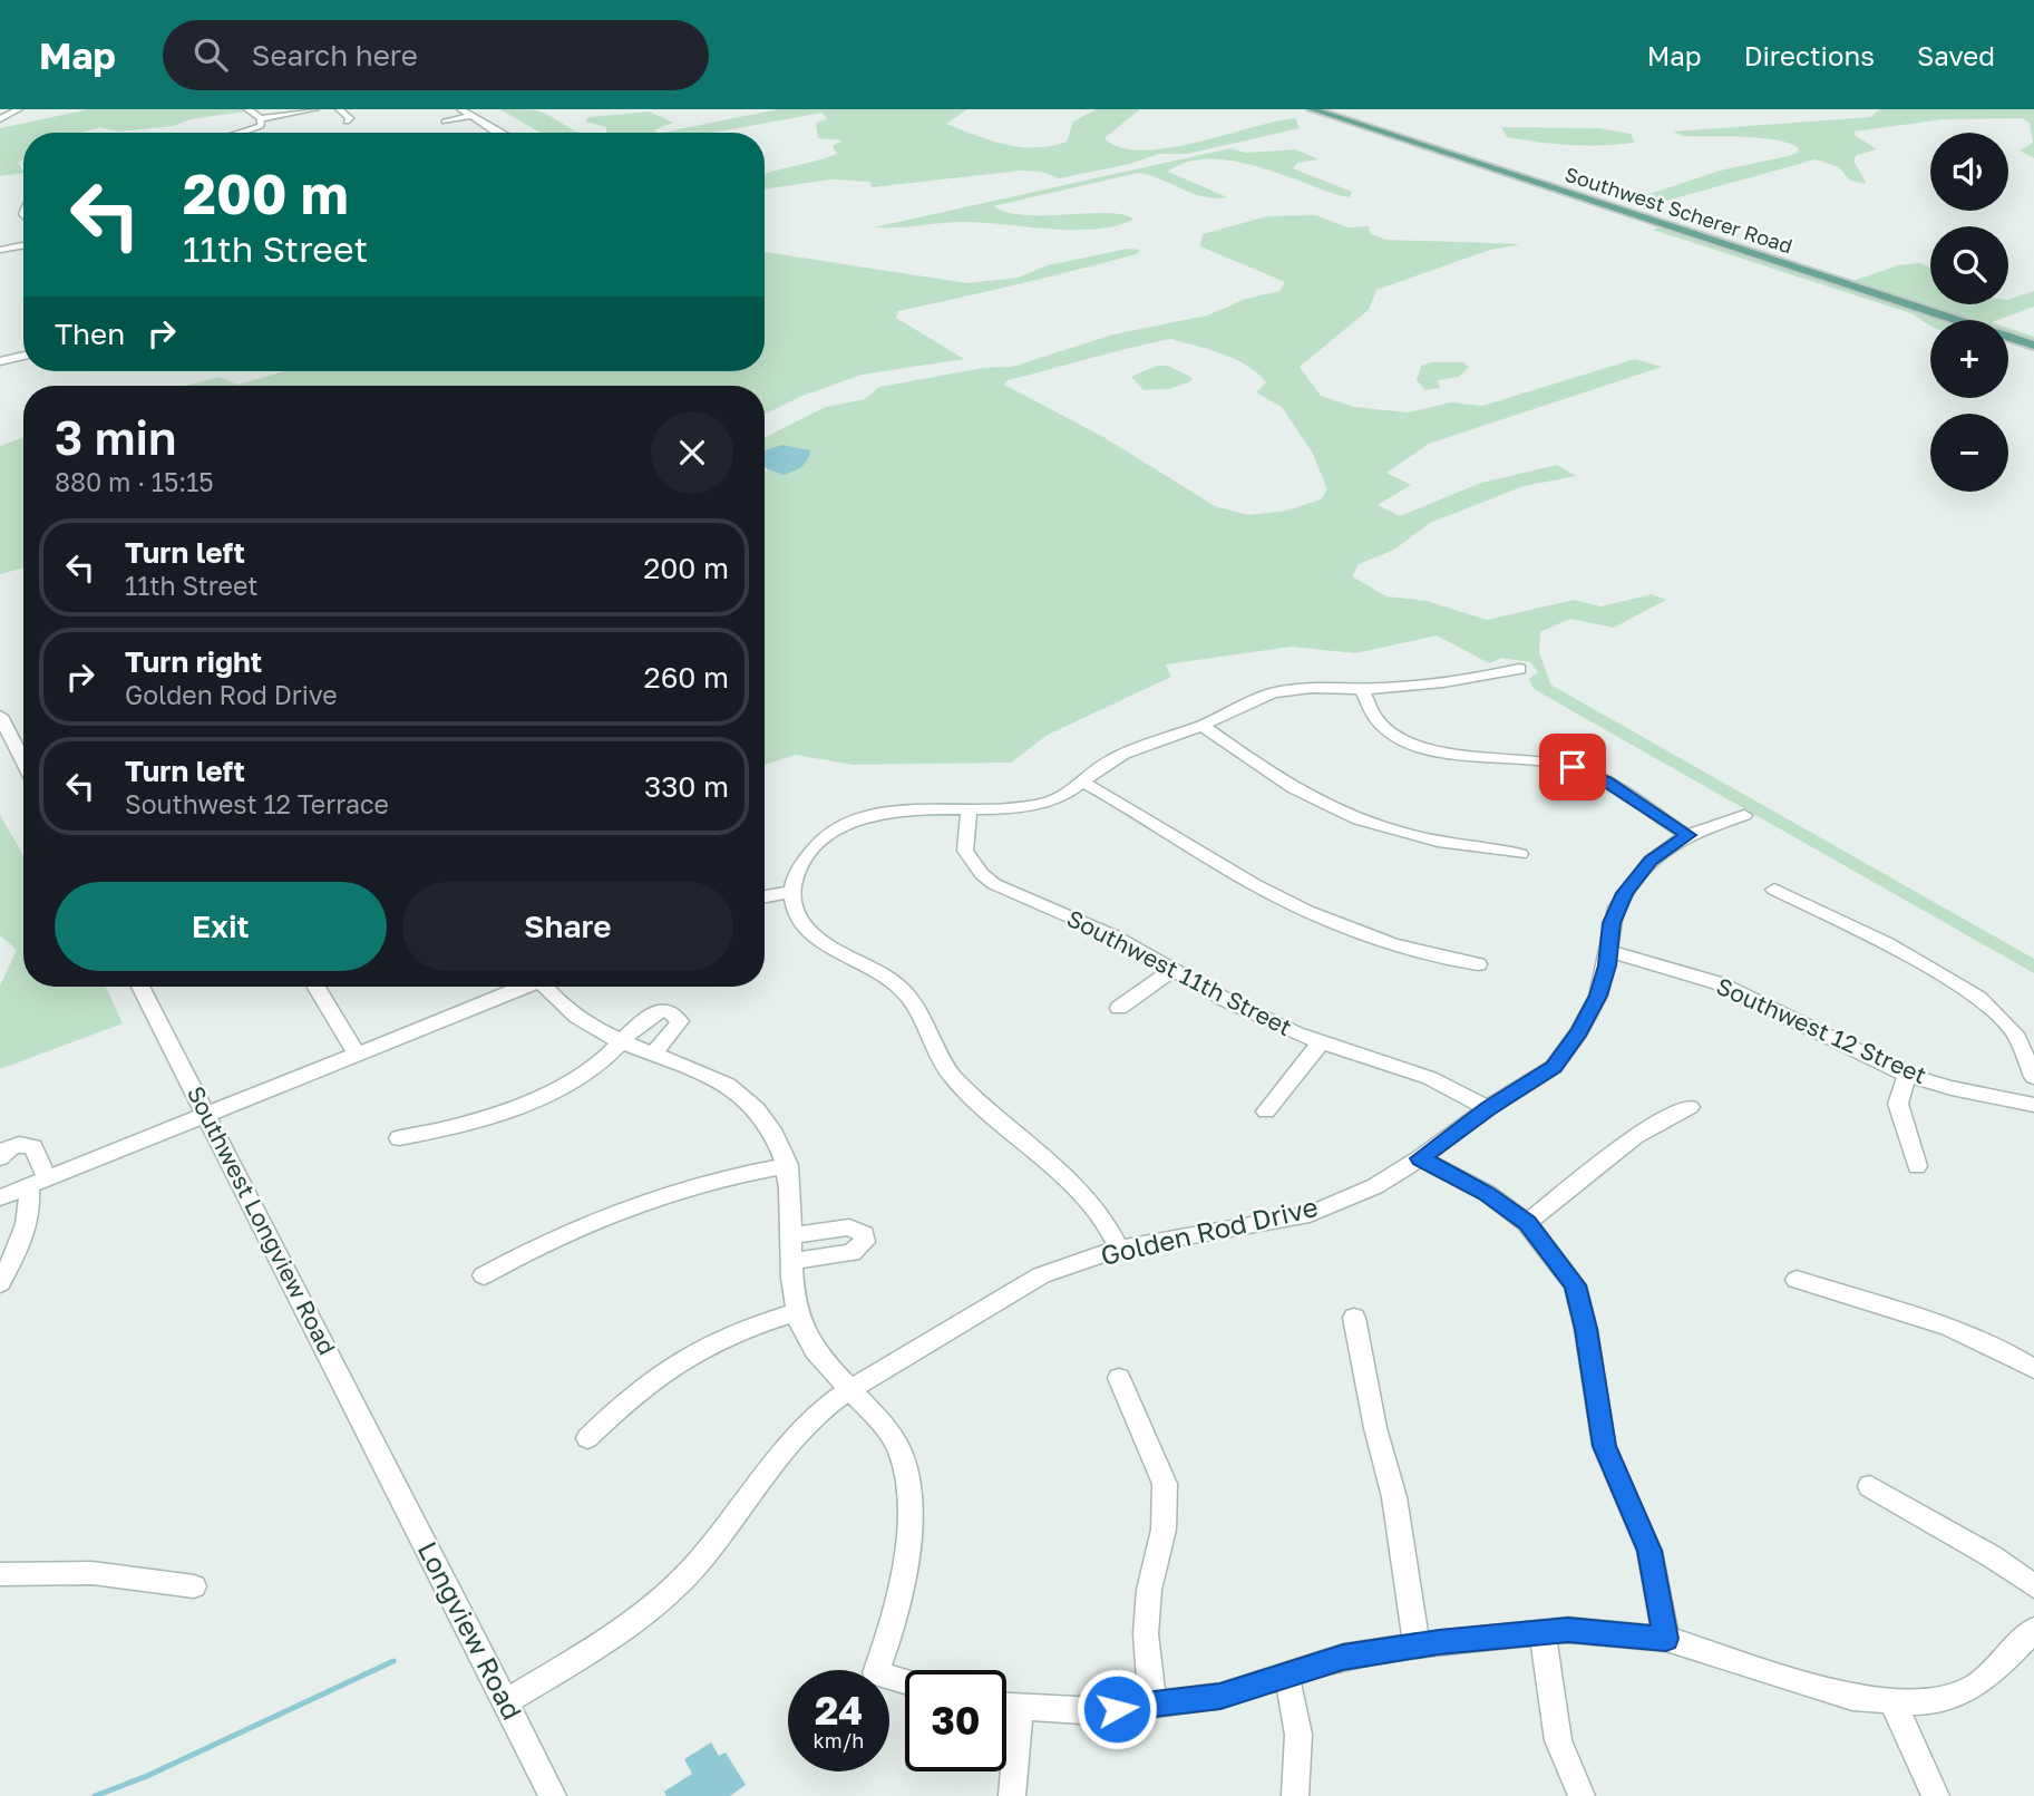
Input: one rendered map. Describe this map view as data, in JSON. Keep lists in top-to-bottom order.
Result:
{
  "streets": {
    "main road": ["Southwest Scherer Road"],
    "street": [
      "Southwest 11th Street",
      "Southwest 12 Street",
      "Southwest Longview Road",
      "Golden Rod Drive",
      "Longview Road"
    ]
  },
  "crossings": [
    ["Southwest 11th Street", "Golden Rod Drive"],
    ["Southwest 12 Street", "Golden Rod Drive"],
    ["Southwest Longview Road", "Longview Road"],
    ["Golden Rod Drive", "Longview Road"]
  ],
  "page": {
    "header": "Map",
    "search": "Search here",
    "nav": ["Map", "Directions", "Saved"],
    "map_buttons": ["+", "−"],
    "turn": ["200 m", "11th Street"],
    "then": "Then",
    "heading": ["3 min", "880 m · 15:15"],
    "list": [
      {
        "name": "Turn left",
        "note": "11th Street",
        "value": "200 m"
      },
      {
        "name": "Turn right",
        "note": "Golden Rod Drive",
        "value": "260 m"
      },
      {
        "name": "Turn left",
        "note": "Southwest 12 Terrace",
        "value": "330 m"
      }
    ],
    "buttons": ["Exit", "Share"],
    "speed": "24 km/h",
    "limit": "30"
  }
}
